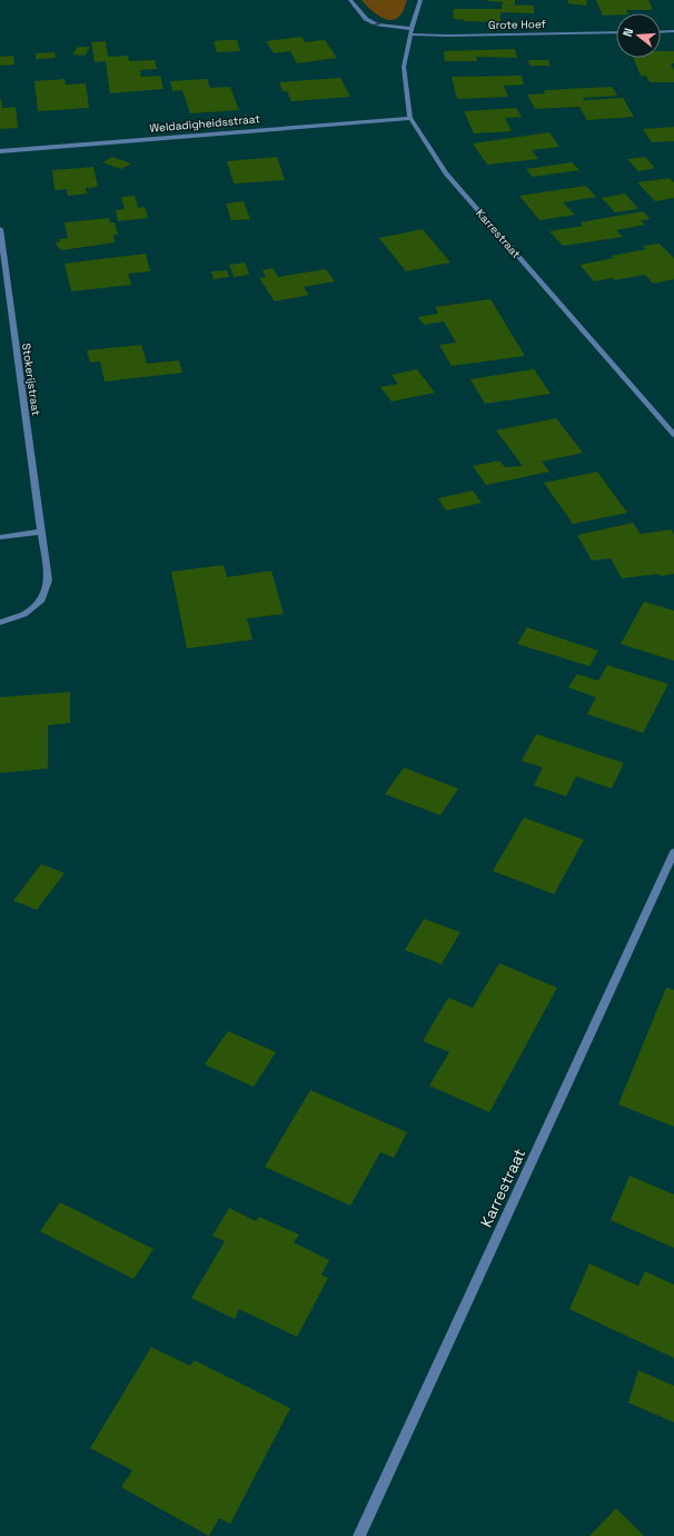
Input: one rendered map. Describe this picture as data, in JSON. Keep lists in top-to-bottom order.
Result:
{
  "streets": {
    "street": [
      "Grote Hoef",
      "Weldadigheidsstraat",
      "Karrestraat",
      "Stokerijstraat"
    ]
  },
  "crossings": [
    ["Grote Hoef", "Karrestraat"],
    ["Weldadigheidsstraat", "Karrestraat"]
  ],
  "north": "left"
}
